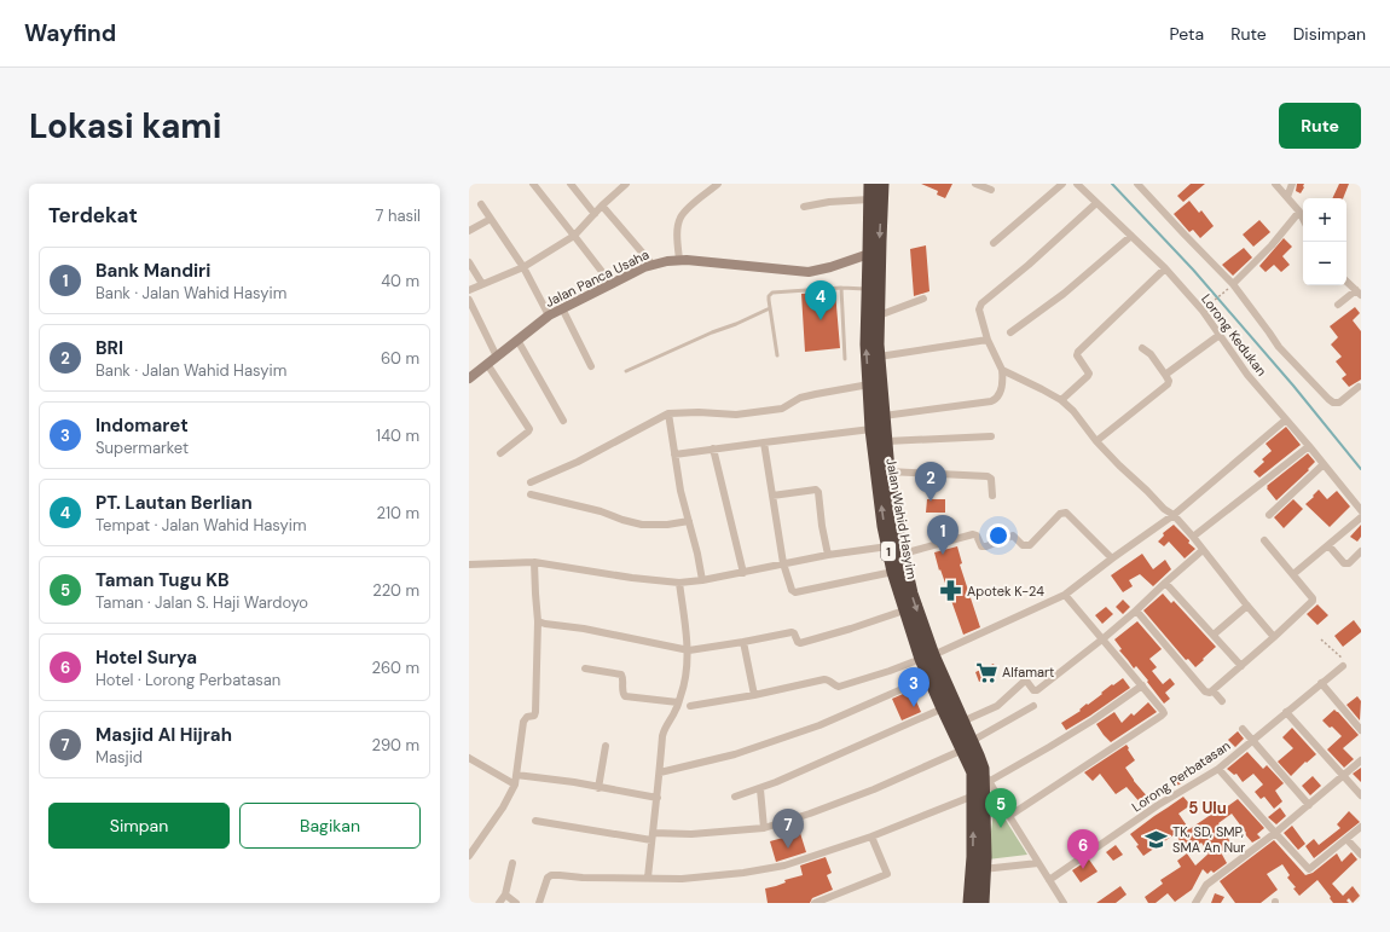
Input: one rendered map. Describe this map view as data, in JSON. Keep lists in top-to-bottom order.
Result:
{
  "streets": {
    "highway": ["Jalan Wahid Hasyim", "1"],
    "street": ["Jalan Panca Usaha", "Lorong Kedukan", "Lorong Perbatasan"]
  },
  "crossings": [
    ["Jalan Panca Usaha", "Jalan Wahid Hasyim"]
  ],
  "districts": ["5 Ulu"],
  "places": {
    "pharmacy": ["Apotek K-24"],
    "supermarket": ["Alfamart"],
    "school or university": ["TK, SD, SMP, SMA An Nur"]
  },
  "page": {
    "header": "Wayfind",
    "nav": ["Peta", "Rute", "Disimpan"],
    "buttons": [
      "Rute",
      ["Simpan", "Bagikan"]
    ],
    "title": "Lokasi kami",
    "heading": ["Terdekat", "7 hasil"],
    "map_buttons": ["+", "−"],
    "list": [
      {
        "mark": "1",
        "name": "Bank Mandiri",
        "note": "Bank · Jalan Wahid Hasyim",
        "value": "40 m"
      },
      {
        "mark": "2",
        "name": "BRI",
        "note": "Bank · Jalan Wahid Hasyim",
        "value": "60 m"
      },
      {
        "mark": "3",
        "name": "Indomaret",
        "note": "Supermarket",
        "value": "140 m"
      },
      {
        "mark": "4",
        "name": "PT. Lautan Berlian",
        "note": "Tempat · Jalan Wahid Hasyim",
        "value": "210 m"
      },
      {
        "mark": "5",
        "name": "Taman Tugu KB",
        "note": "Taman · Jalan S. Haji Wardoyo",
        "value": "220 m"
      },
      {
        "mark": "6",
        "name": "Hotel Surya",
        "note": "Hotel · Lorong Perbatasan",
        "value": "260 m"
      },
      {
        "mark": "7",
        "name": "Masjid Al Hijrah",
        "note": "Masjid",
        "value": "290 m"
      }
    ],
    "pins": [
      "4",
      "2",
      "1",
      "3",
      "5",
      "7",
      "6"
    ]
  }
}
